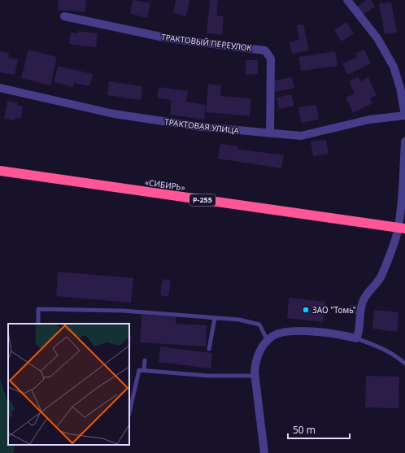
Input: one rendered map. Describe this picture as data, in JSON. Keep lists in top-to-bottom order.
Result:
{
  "streets": {
    "highway": ["«СИБИРЬ»", "Р-255"],
    "street": ["ТРАКТОВЫЙ ПЕРЕУЛОК", "ТРАКТОВАЯ УЛИЦА"]
  },
  "crossings": [
    ["ТРАКТОВЫЙ ПЕРЕУЛОК", "ТРАКТОВАЯ УЛИЦА"]
  ],
  "places": ["ЗАО \"Томь\""],
  "scale_bar": "50 m"
}
